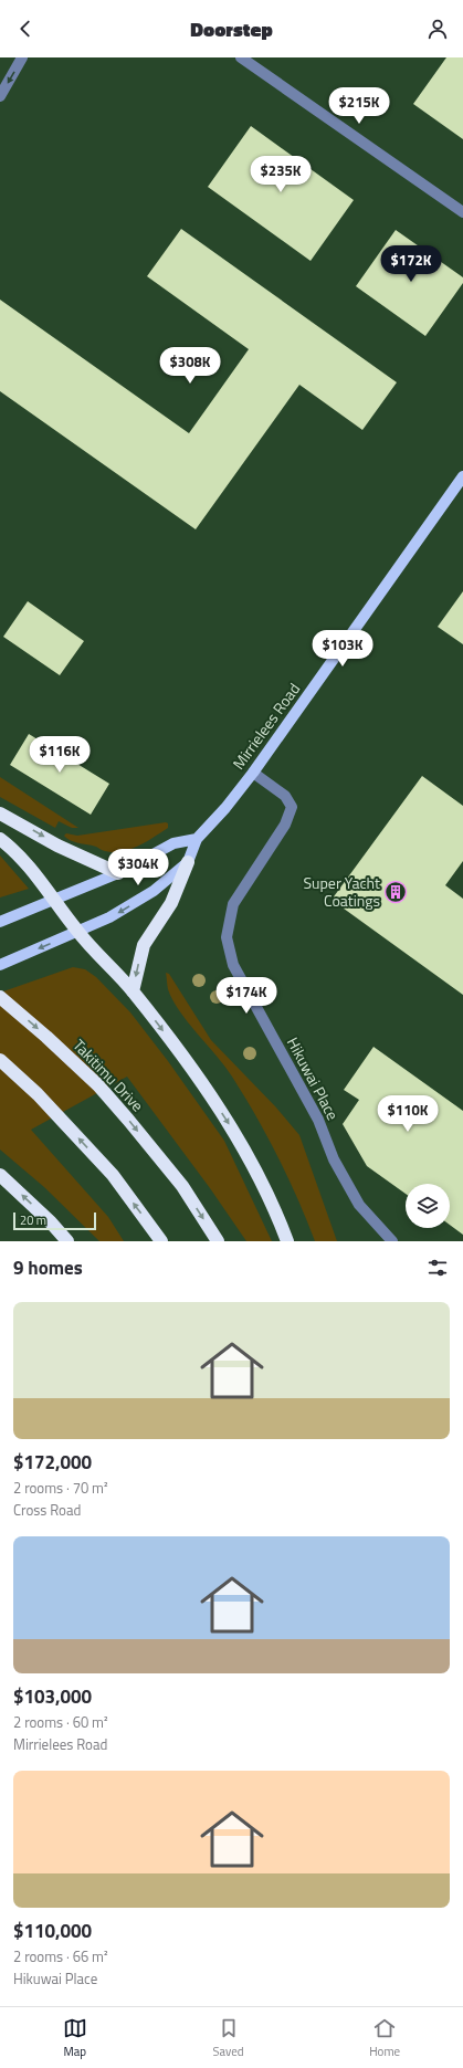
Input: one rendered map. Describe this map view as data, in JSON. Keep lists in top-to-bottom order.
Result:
{
  "streets": {
    "highway": ["Takitimu Drive"],
    "main road": ["Mirrielees Road"],
    "street": ["Hikuwai Place"]
  },
  "crossings": [
    ["Mirrielees Road", "Hikuwai Place"]
  ],
  "places": {
    "building": ["Super Yacht Coatings"]
  },
  "scale_bar": "20 m",
  "page": {
    "header": "Doorstep",
    "price": [
      "$215K",
      "$235K",
      "$172K",
      "$308K",
      "$103K",
      "$116K",
      "$304K",
      "$174K",
      "$110K"
    ],
    "scale": "20 m",
    "heading": "9 homes",
    "list": [
      {
        "name": "$172,000",
        "note": "2 rooms · 70 m² · Cross Road"
      },
      {
        "name": "$103,000",
        "note": "2 rooms · 60 m² · Mirrielees Road"
      },
      {
        "name": "$110,000",
        "note": "2 rooms · 66 m² · Hikuwai Place"
      }
    ],
    "tabs": ["Map", "Saved", "Home"]
  }
}
